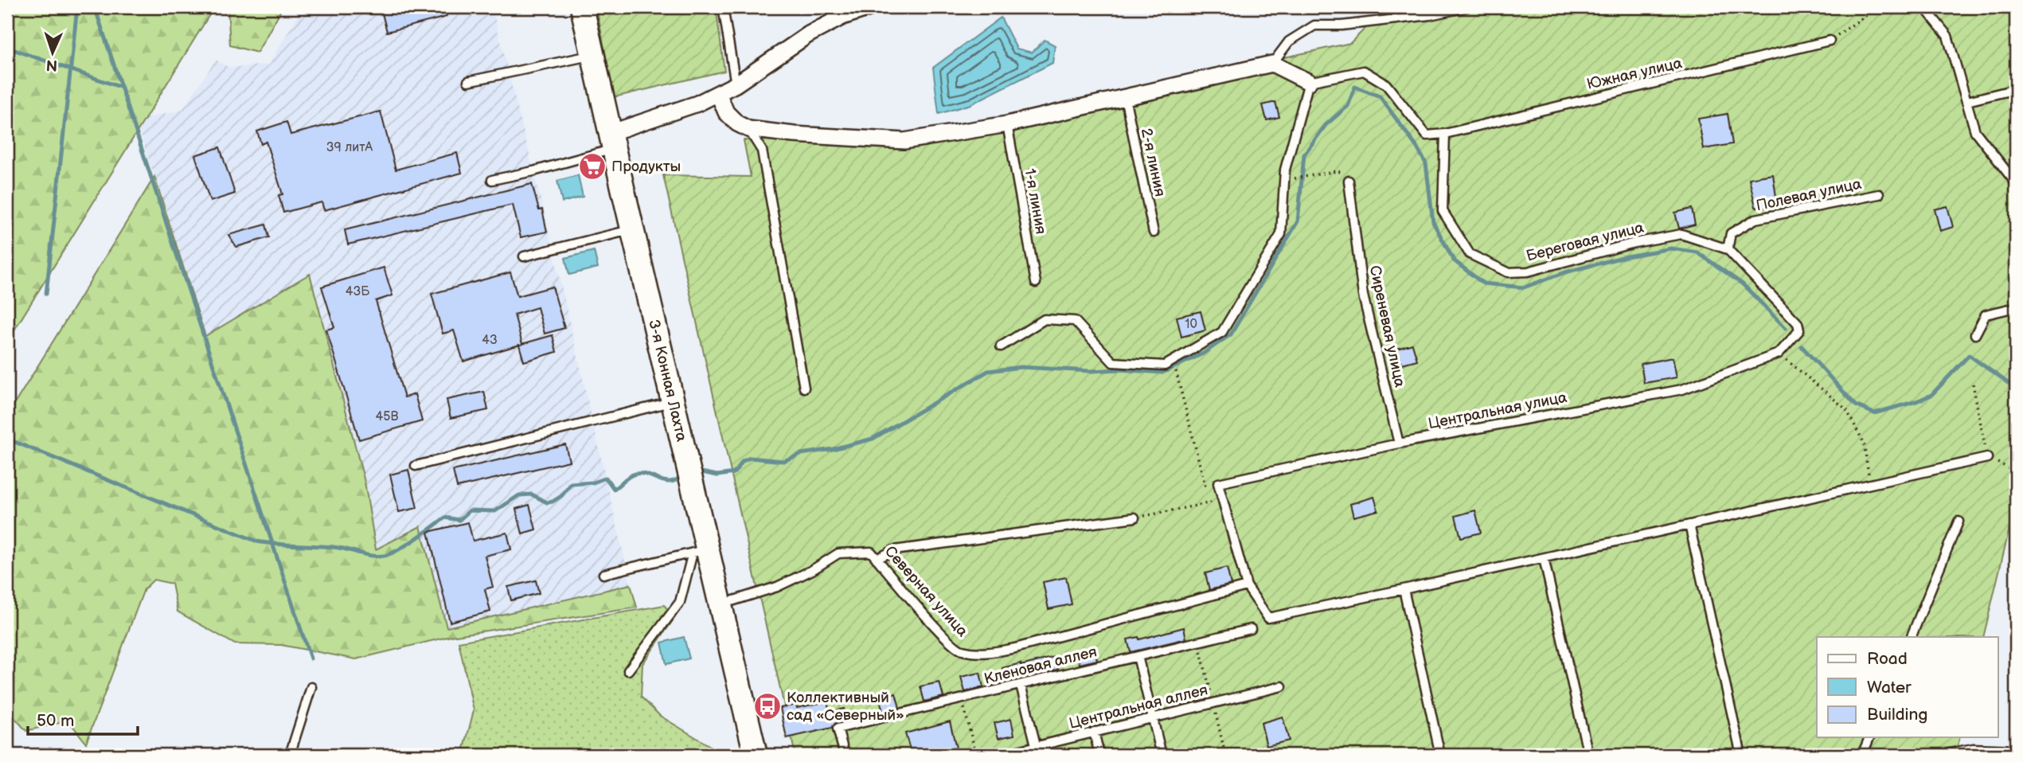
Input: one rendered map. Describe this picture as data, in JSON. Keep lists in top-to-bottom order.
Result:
{
  "streets": {
    "main road": ["3-я Конная Лахта"],
    "lane": [
      "Южная улица",
      "2-я линия",
      "Полевая улица",
      "1-я линия",
      "Береговая улица",
      "Сиреневая улица",
      "Центральная улица",
      "Северная улица",
      "Кленовая аллея",
      "Центральная аллея"
    ]
  },
  "crossings": [
    ["Южная улица", "Береговая улица"],
    ["Полевая улица", "Береговая улица"],
    ["Береговая улица", "Центральная улица"],
    ["Сиреневая улица", "Центральная улица"],
    ["3-я Конная Лахта", "Северная улица"]
  ],
  "places": {
    "supermarket": ["Продукты"],
    "bus stop": ["Коллективный сад «Северный»"]
  },
  "house_numbers": [
    "39 литА",
    "43Б",
    "10",
    "43",
    "45В"
  ],
  "legend": ["Road", "Water", "Building"],
  "scale_bar": "50 m",
  "north": "bottom"
}
